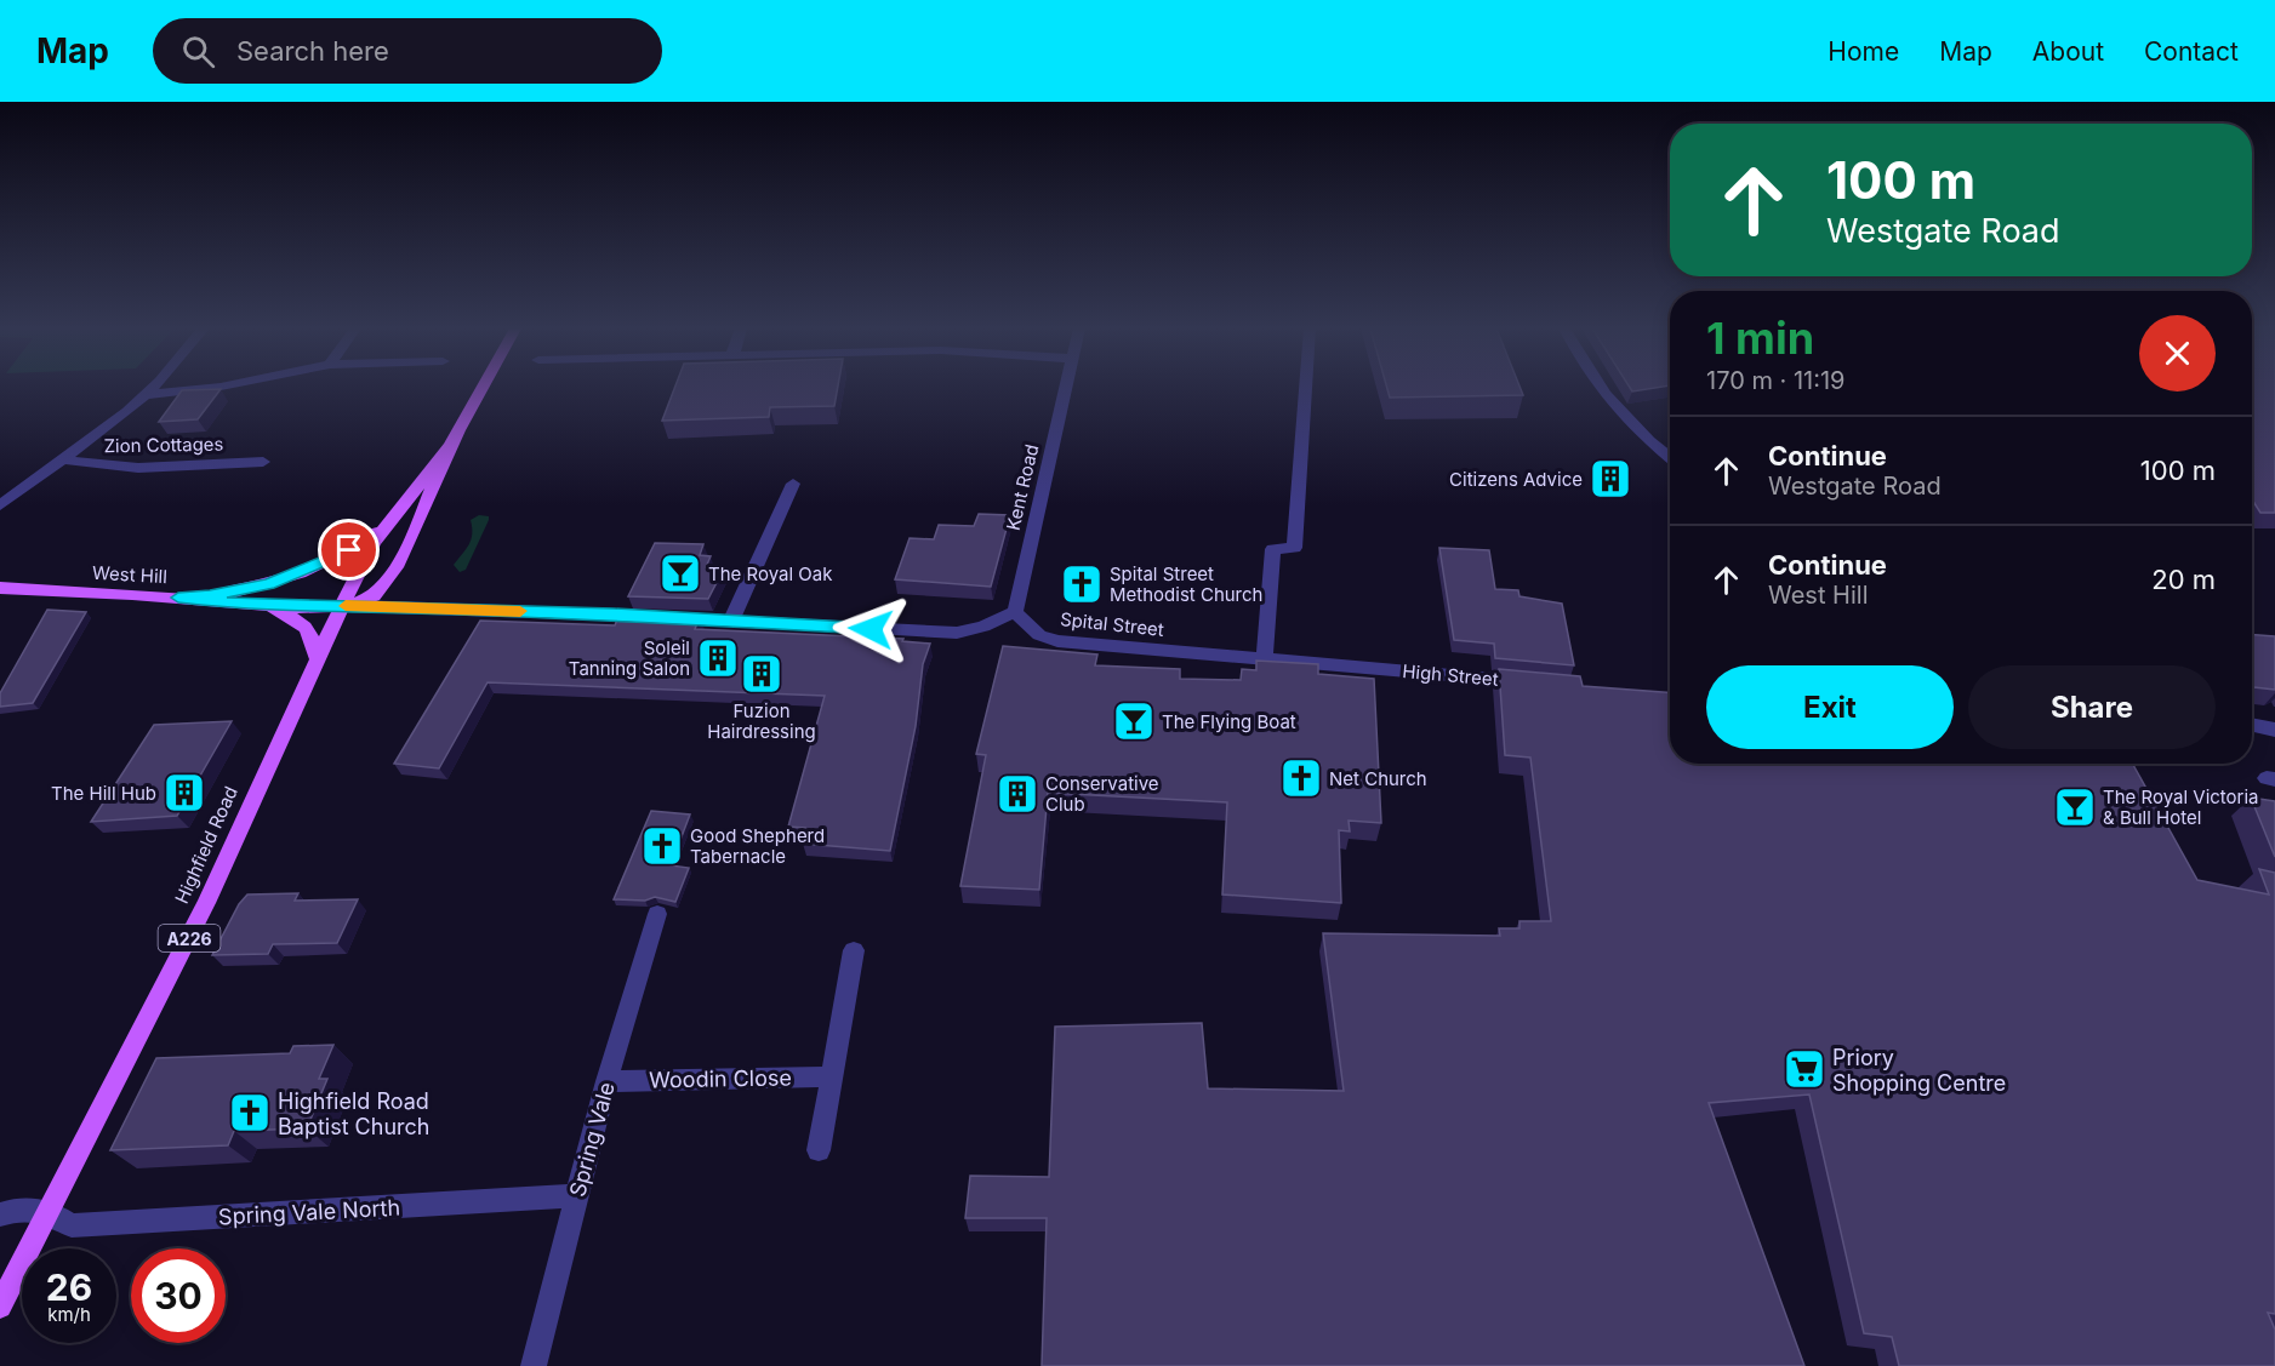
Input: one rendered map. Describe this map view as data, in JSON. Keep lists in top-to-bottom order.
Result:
{
  "streets": {
    "main road": ["West Hill", "Highfield Road", "A226"],
    "street": [
      "Zion Cottages",
      "Kent Road",
      "Spital Street",
      "High Street",
      "Woodin Close",
      "Spring Vale",
      "Spring Vale North"
    ]
  },
  "crossings": [
    ["Kent Road", "Spital Street"],
    ["West Hill", "Highfield Road"],
    ["Spital Street", "High Street"],
    ["Highfield Road", "Spring Vale North"],
    ["Woodin Close", "Spring Vale"],
    ["Spring Vale", "Spring Vale North"]
  ],
  "places": {
    "building": [
      "Citizens Advice",
      "Soleil Tanning Salon",
      "Fuzion Hairdressing",
      "The Hill Hub",
      "Conservative Club"
    ],
    "bar": ["The Royal Oak", "The Flying Boat", "The Royal Victoria & Bull Hotel"],
    "church": [
      "Spital Street Methodist Church",
      "Net Church",
      "Good Shepherd Tabernacle",
      "Highfield Road Baptist Church"
    ],
    "supermarket": ["Priory Shopping Centre"]
  },
  "page": {
    "header": "Map",
    "search": "Search here",
    "nav": [
      "Home",
      "Map",
      "About",
      "Contact"
    ],
    "turn": ["100 m", "Westgate Road"],
    "heading": ["1 min", "170 m · 11:19"],
    "list": [
      {
        "name": "Continue",
        "note": "Westgate Road",
        "value": "100 m"
      },
      {
        "name": "Continue",
        "note": "West Hill",
        "value": "20 m"
      }
    ],
    "buttons": ["Exit", "Share"],
    "speed": "26 km/h",
    "limit": "30"
  }
}
